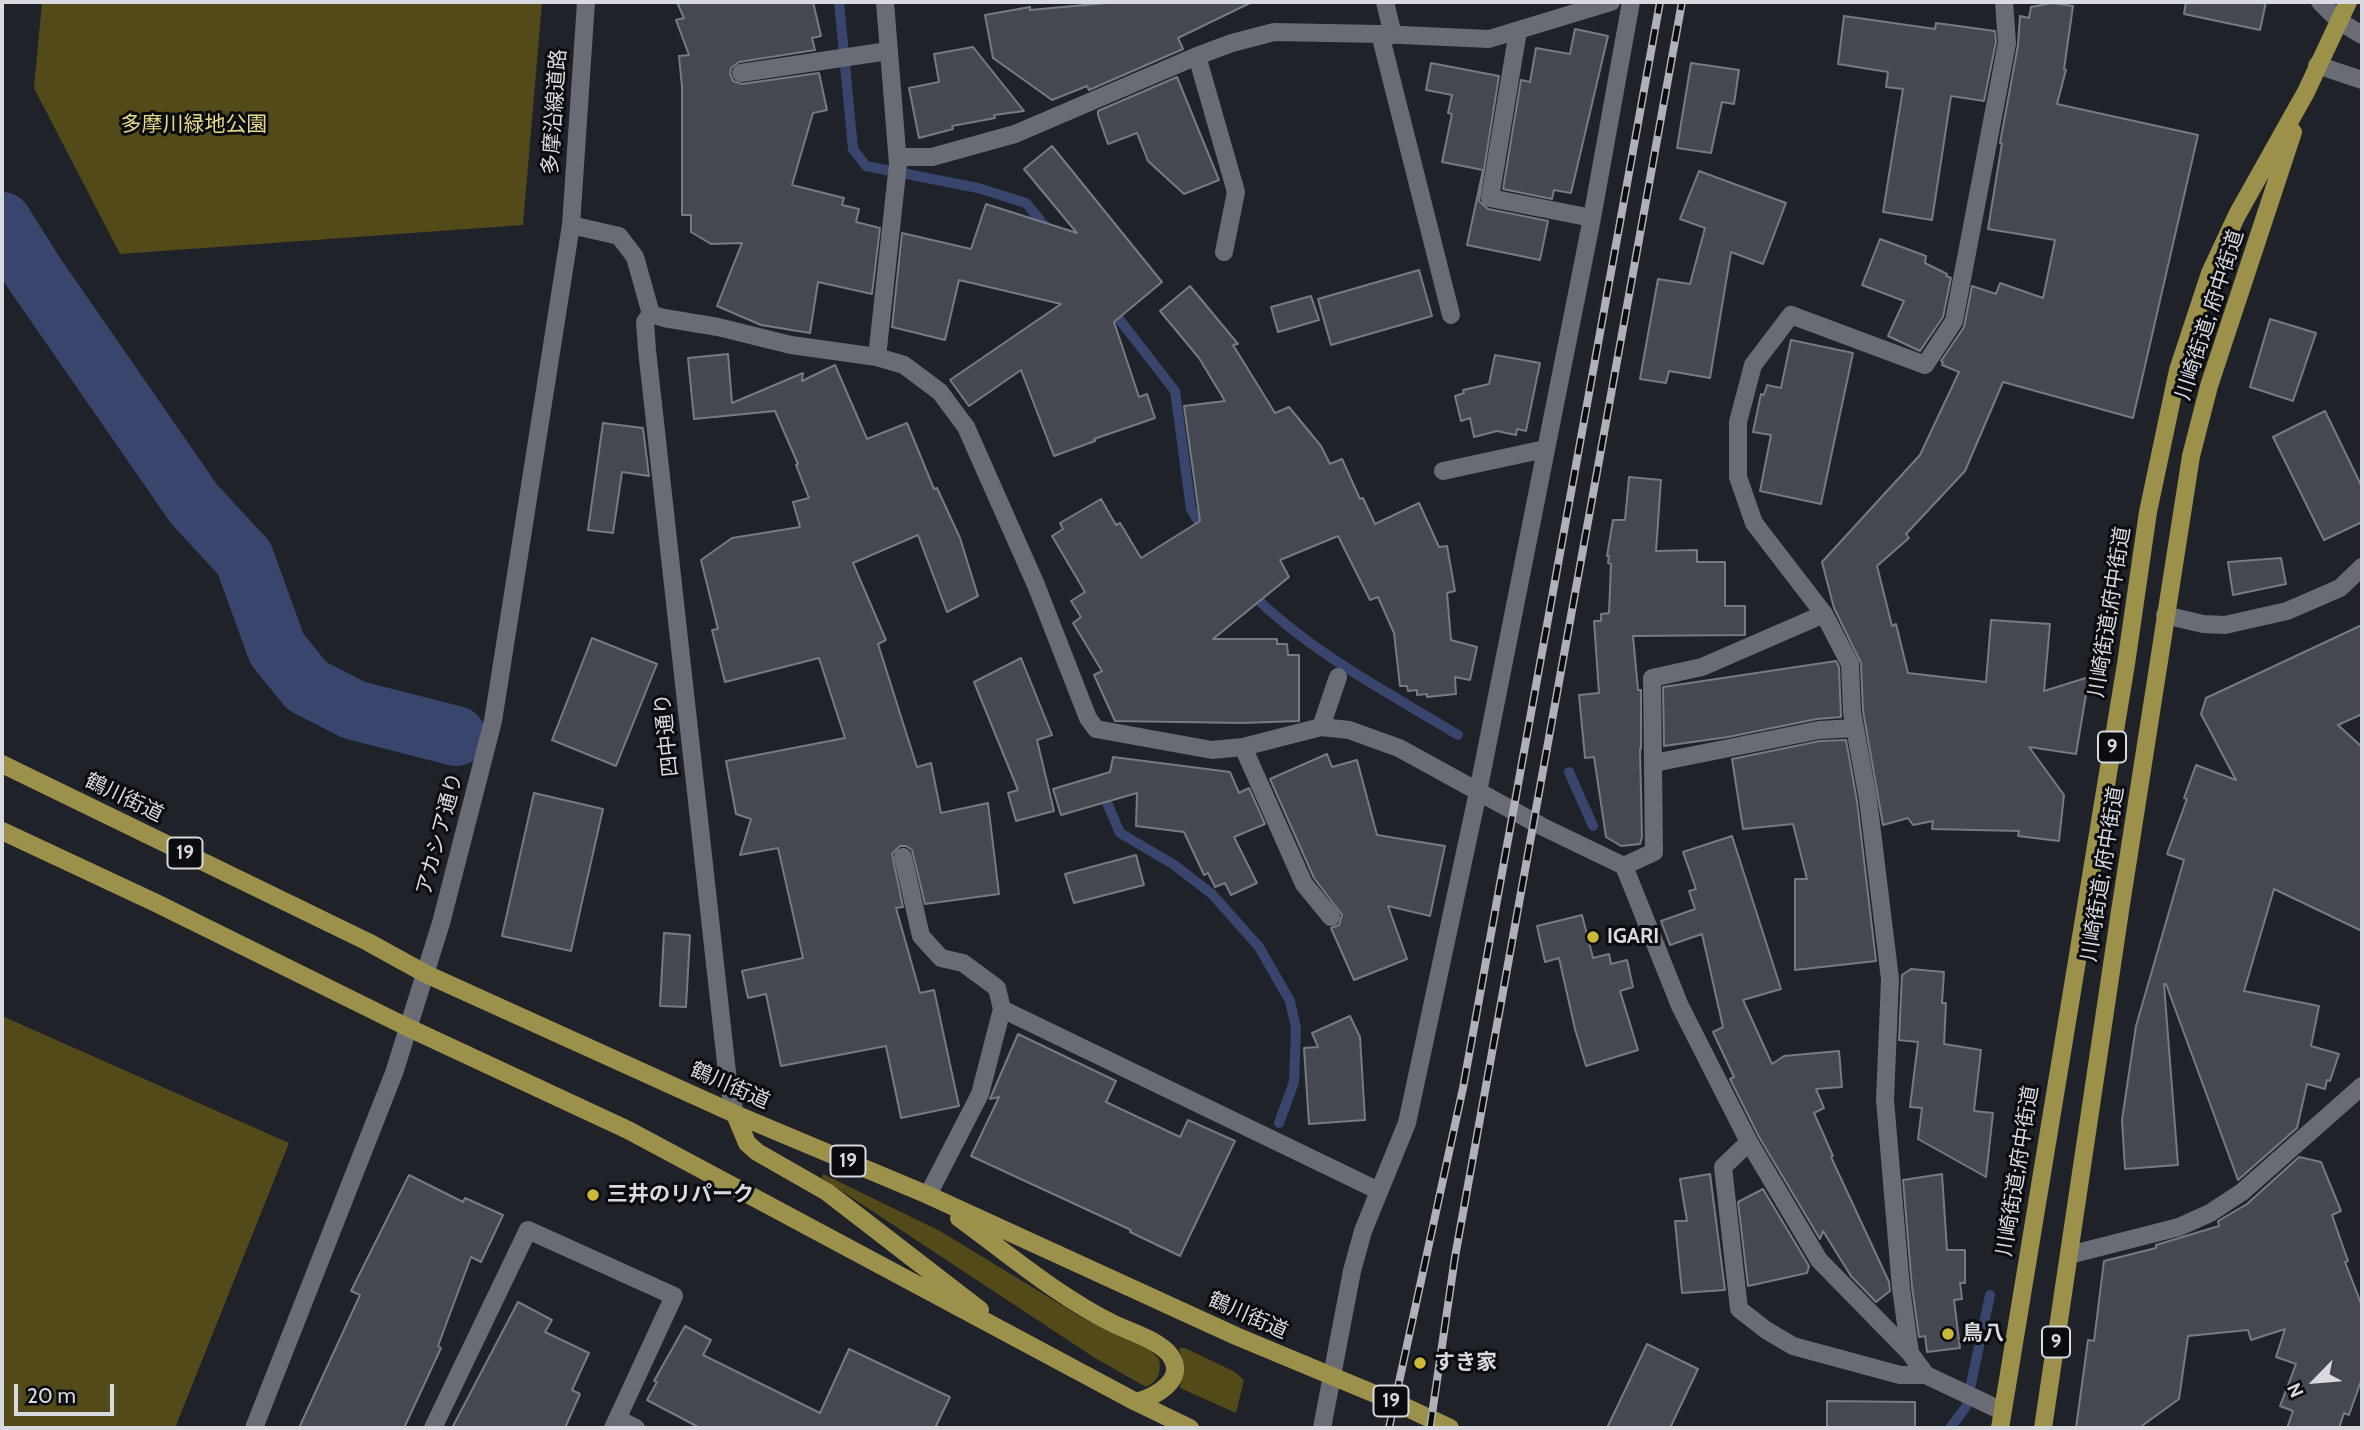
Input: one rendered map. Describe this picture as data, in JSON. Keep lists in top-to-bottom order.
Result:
{
  "streets": {
    "main road": [
      "川崎街道; 府中街道",
      "川崎街道;府中街道",
      "9",
      "鶴川街道",
      "19"
    ],
    "street": ["多摩沿線道路", "四中通り", "アカシア通り"]
  },
  "crossings": [
    ["多摩沿線道路", "アカシア通り"],
    ["川崎街道; 府中街道", "川崎街道;府中街道"],
    ["四中通り", "鶴川街道"],
    ["四中通り", "19"],
    ["鶴川街道", "アカシア通り"],
    ["鶴川街道", "19"],
    ["アカシア通り", "19"]
  ],
  "parks": ["多摩川緑地公園"],
  "places": [
    "IGARI",
    "三井のリパーク",
    "鳥八",
    "すき家"
  ],
  "scale_bar": "20 m",
  "north": "bottom left"
}
